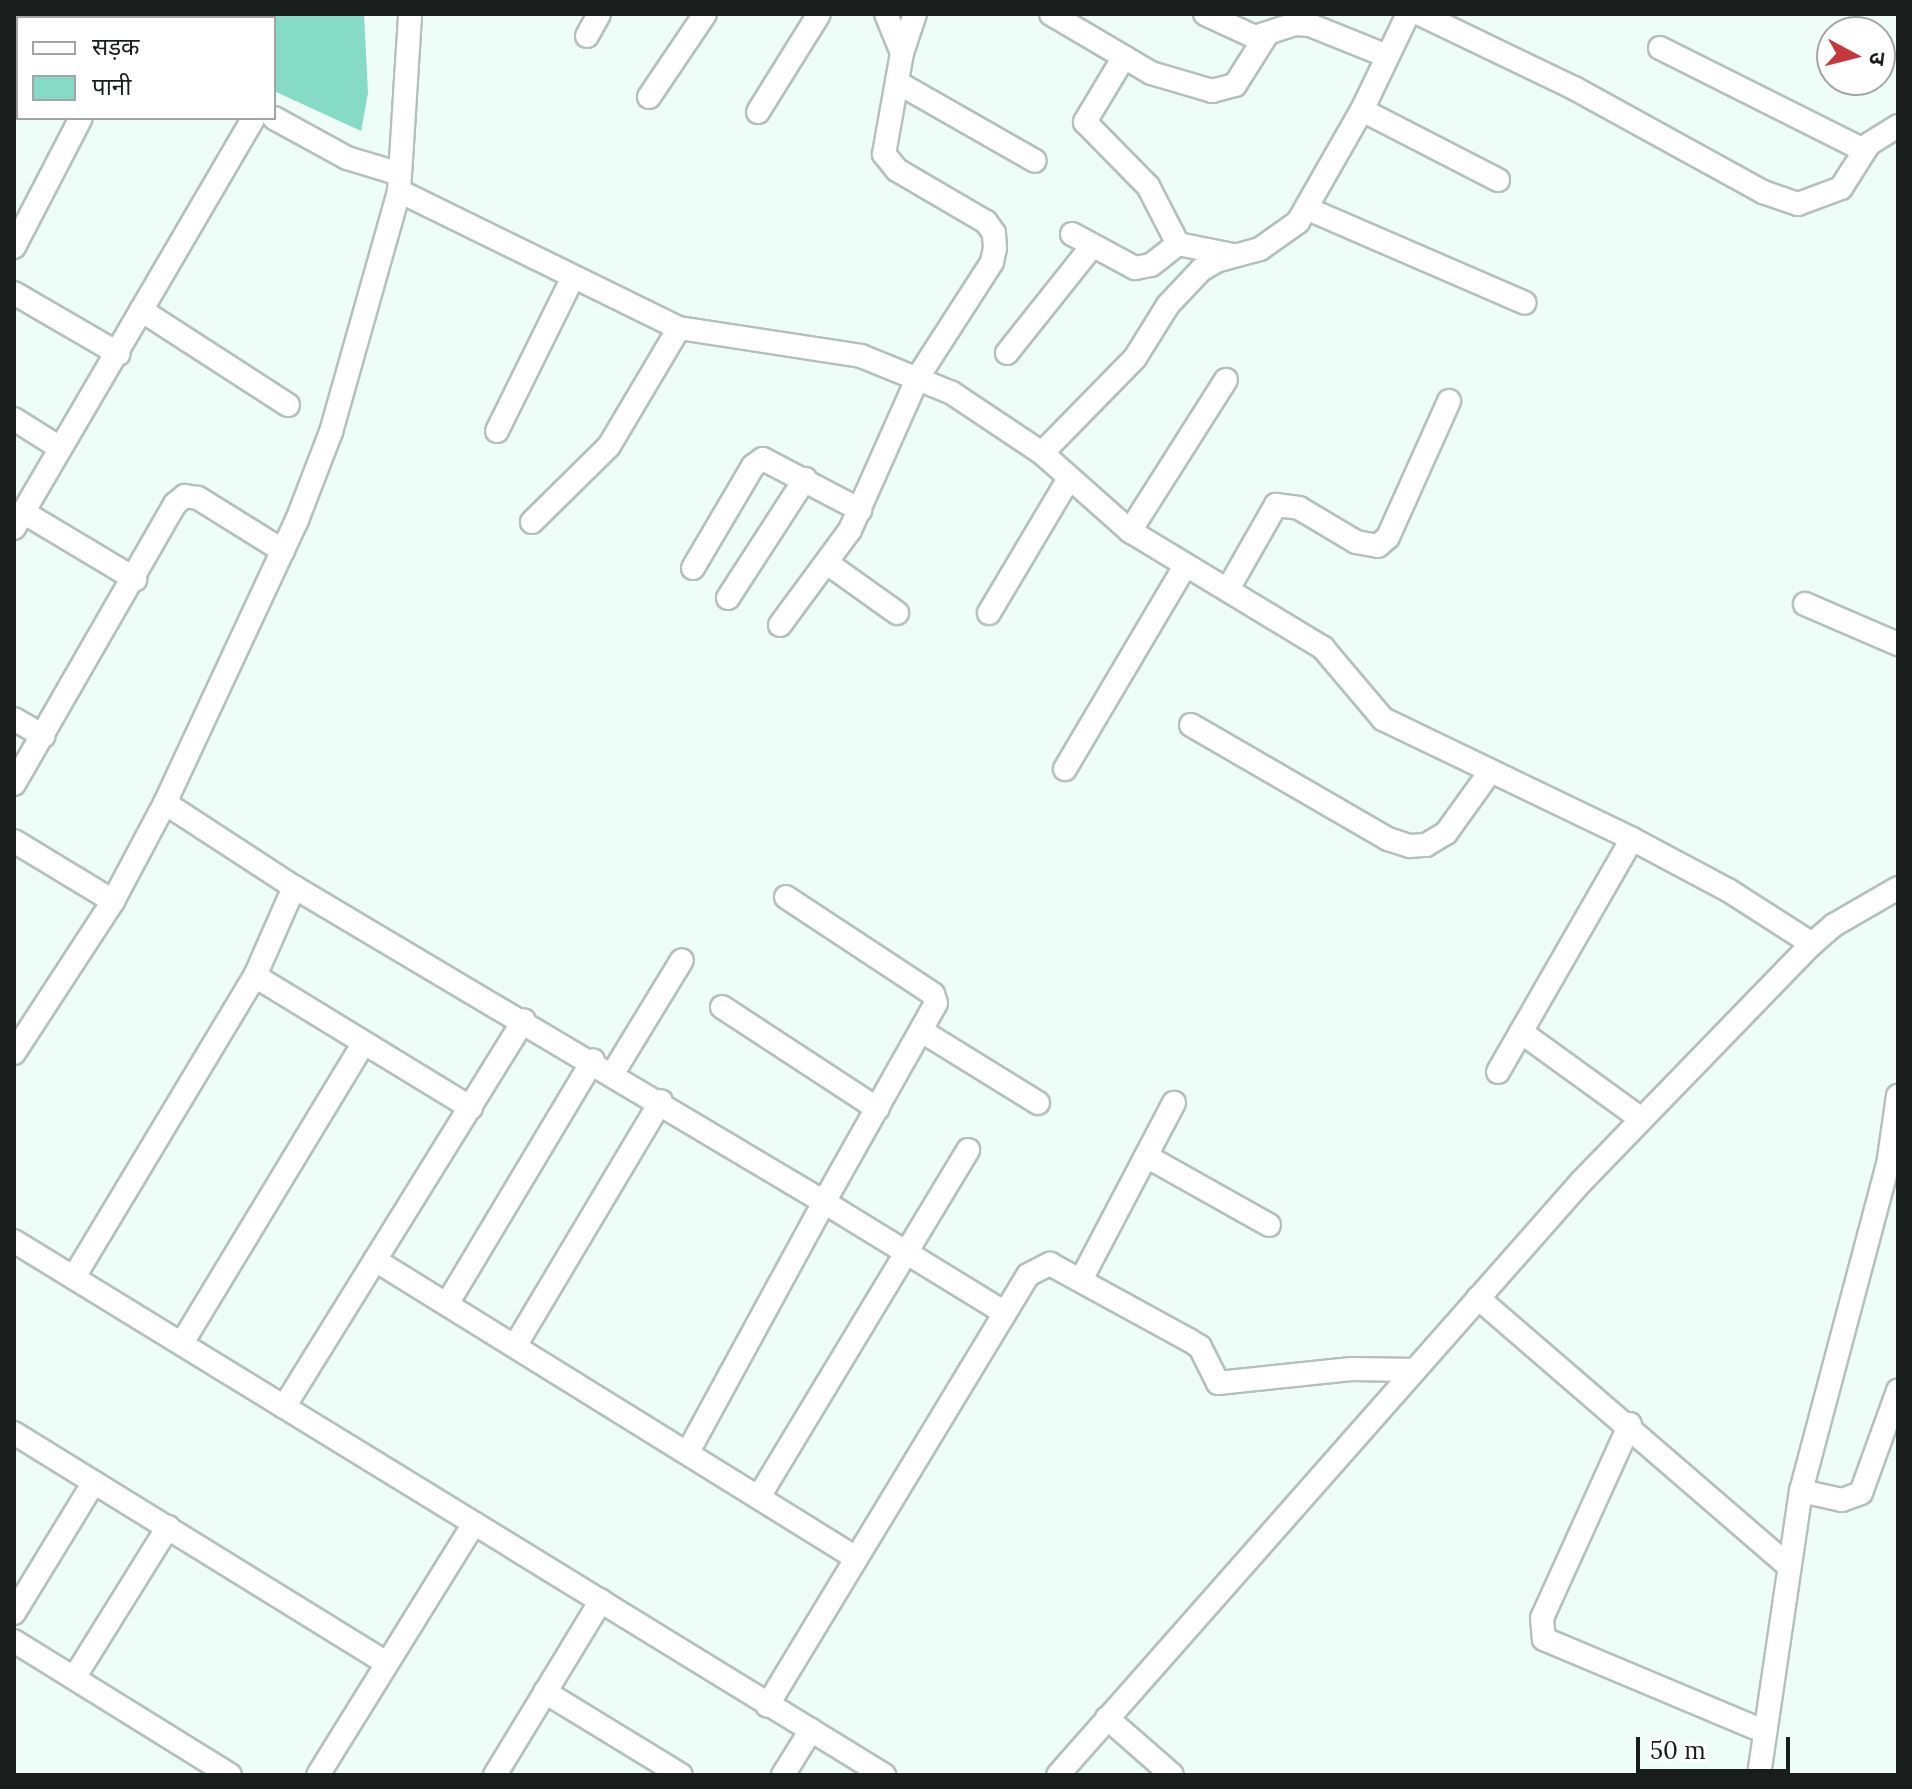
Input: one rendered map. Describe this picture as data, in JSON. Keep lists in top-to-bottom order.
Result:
{
  "legend": ["सड़क", "पानी"],
  "scale_bar": "50 m",
  "north": "right"
}
